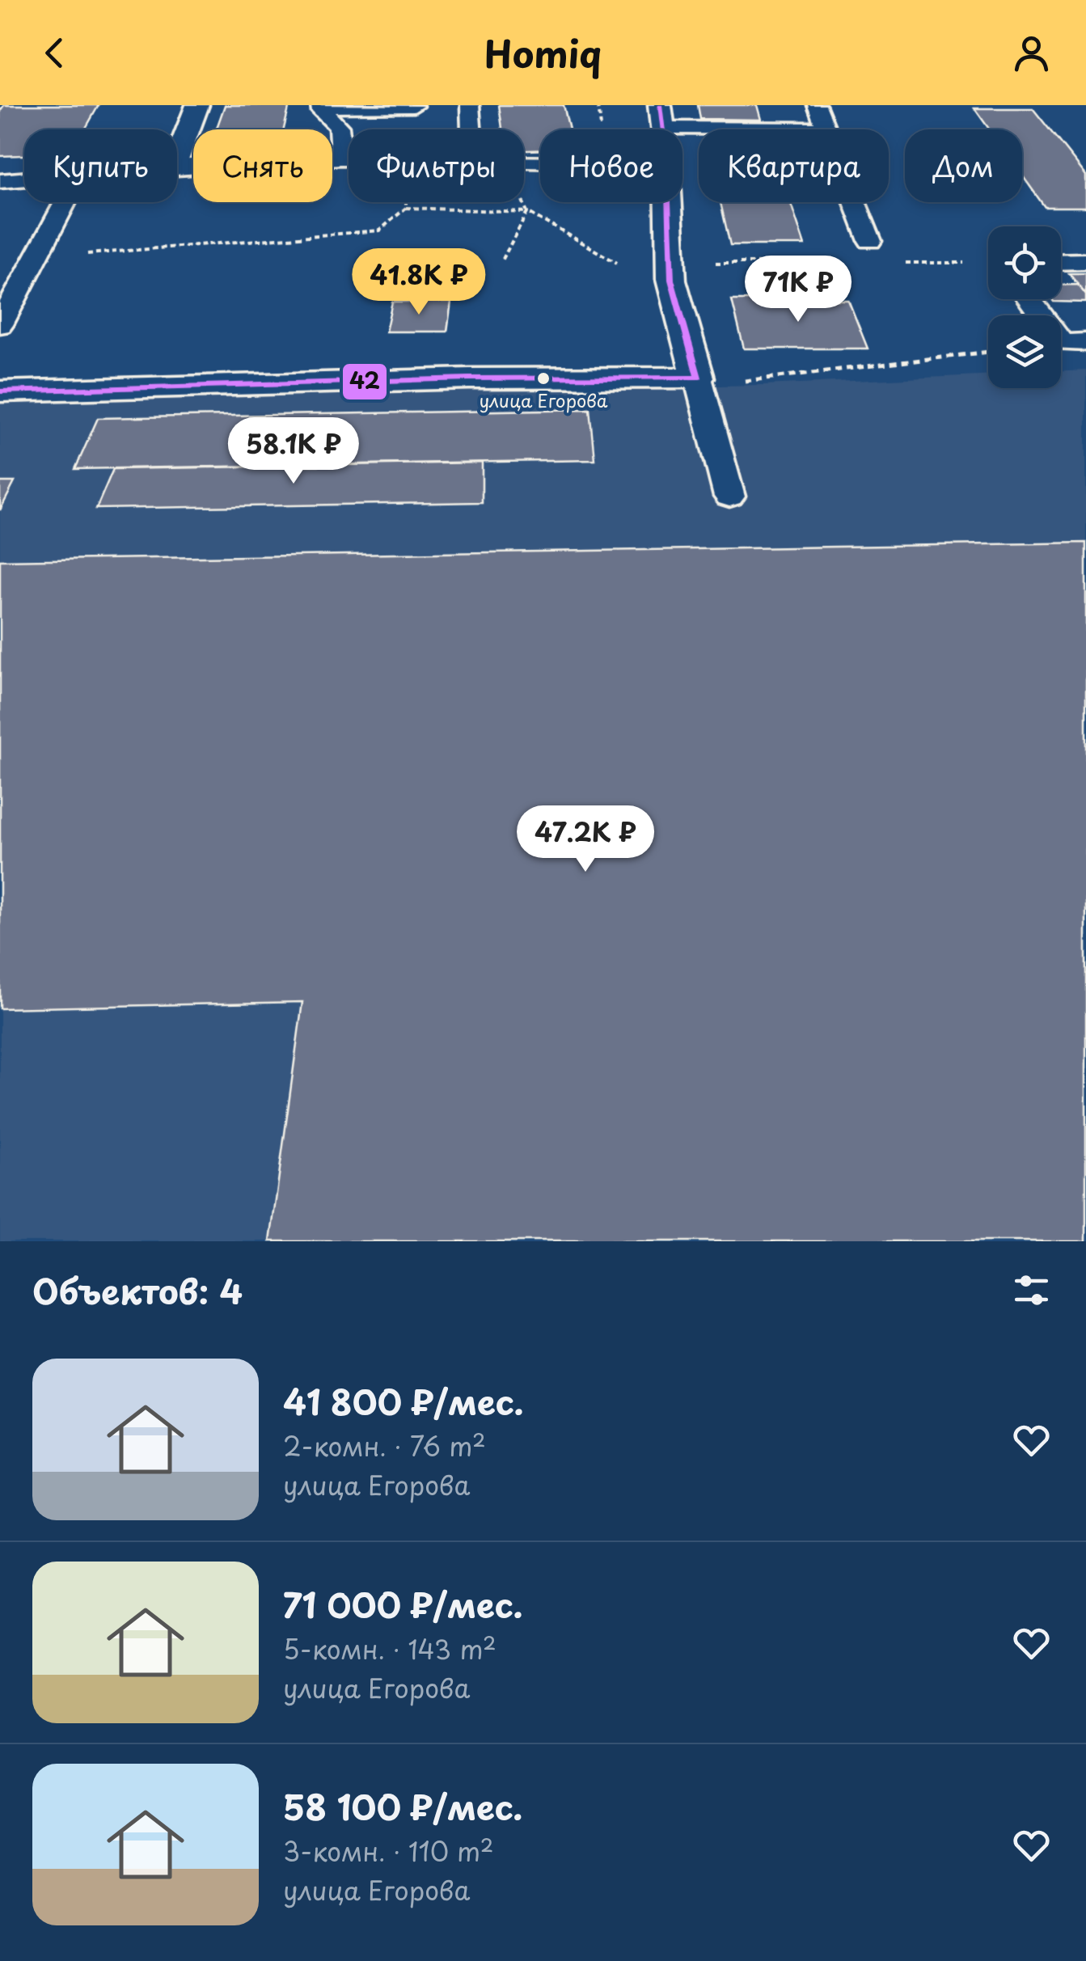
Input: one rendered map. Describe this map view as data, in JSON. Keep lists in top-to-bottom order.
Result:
{
  "places": ["улица Егорова"],
  "lines": ["transit line 42"],
  "page": {
    "header": "Homiq",
    "chip": [
      "Купить",
      "Снять",
      "Фильтры",
      "Новое",
      "Квартира",
      "Дом"
    ],
    "price": [
      "41.8K ₽",
      "71K ₽",
      "58.1K ₽",
      "47.2K ₽"
    ],
    "heading": "Объектов: 4",
    "list": [
      {
        "name": "41 800 ₽/мес.",
        "note": "2-комн. · 76 m² · улица Егорова"
      },
      {
        "name": "71 000 ₽/мес.",
        "note": "5-комн. · 143 m² · улица Егорова"
      },
      {
        "name": "58 100 ₽/мес.",
        "note": "3-комн. · 110 m² · улица Егорова"
      }
    ]
  }
}
